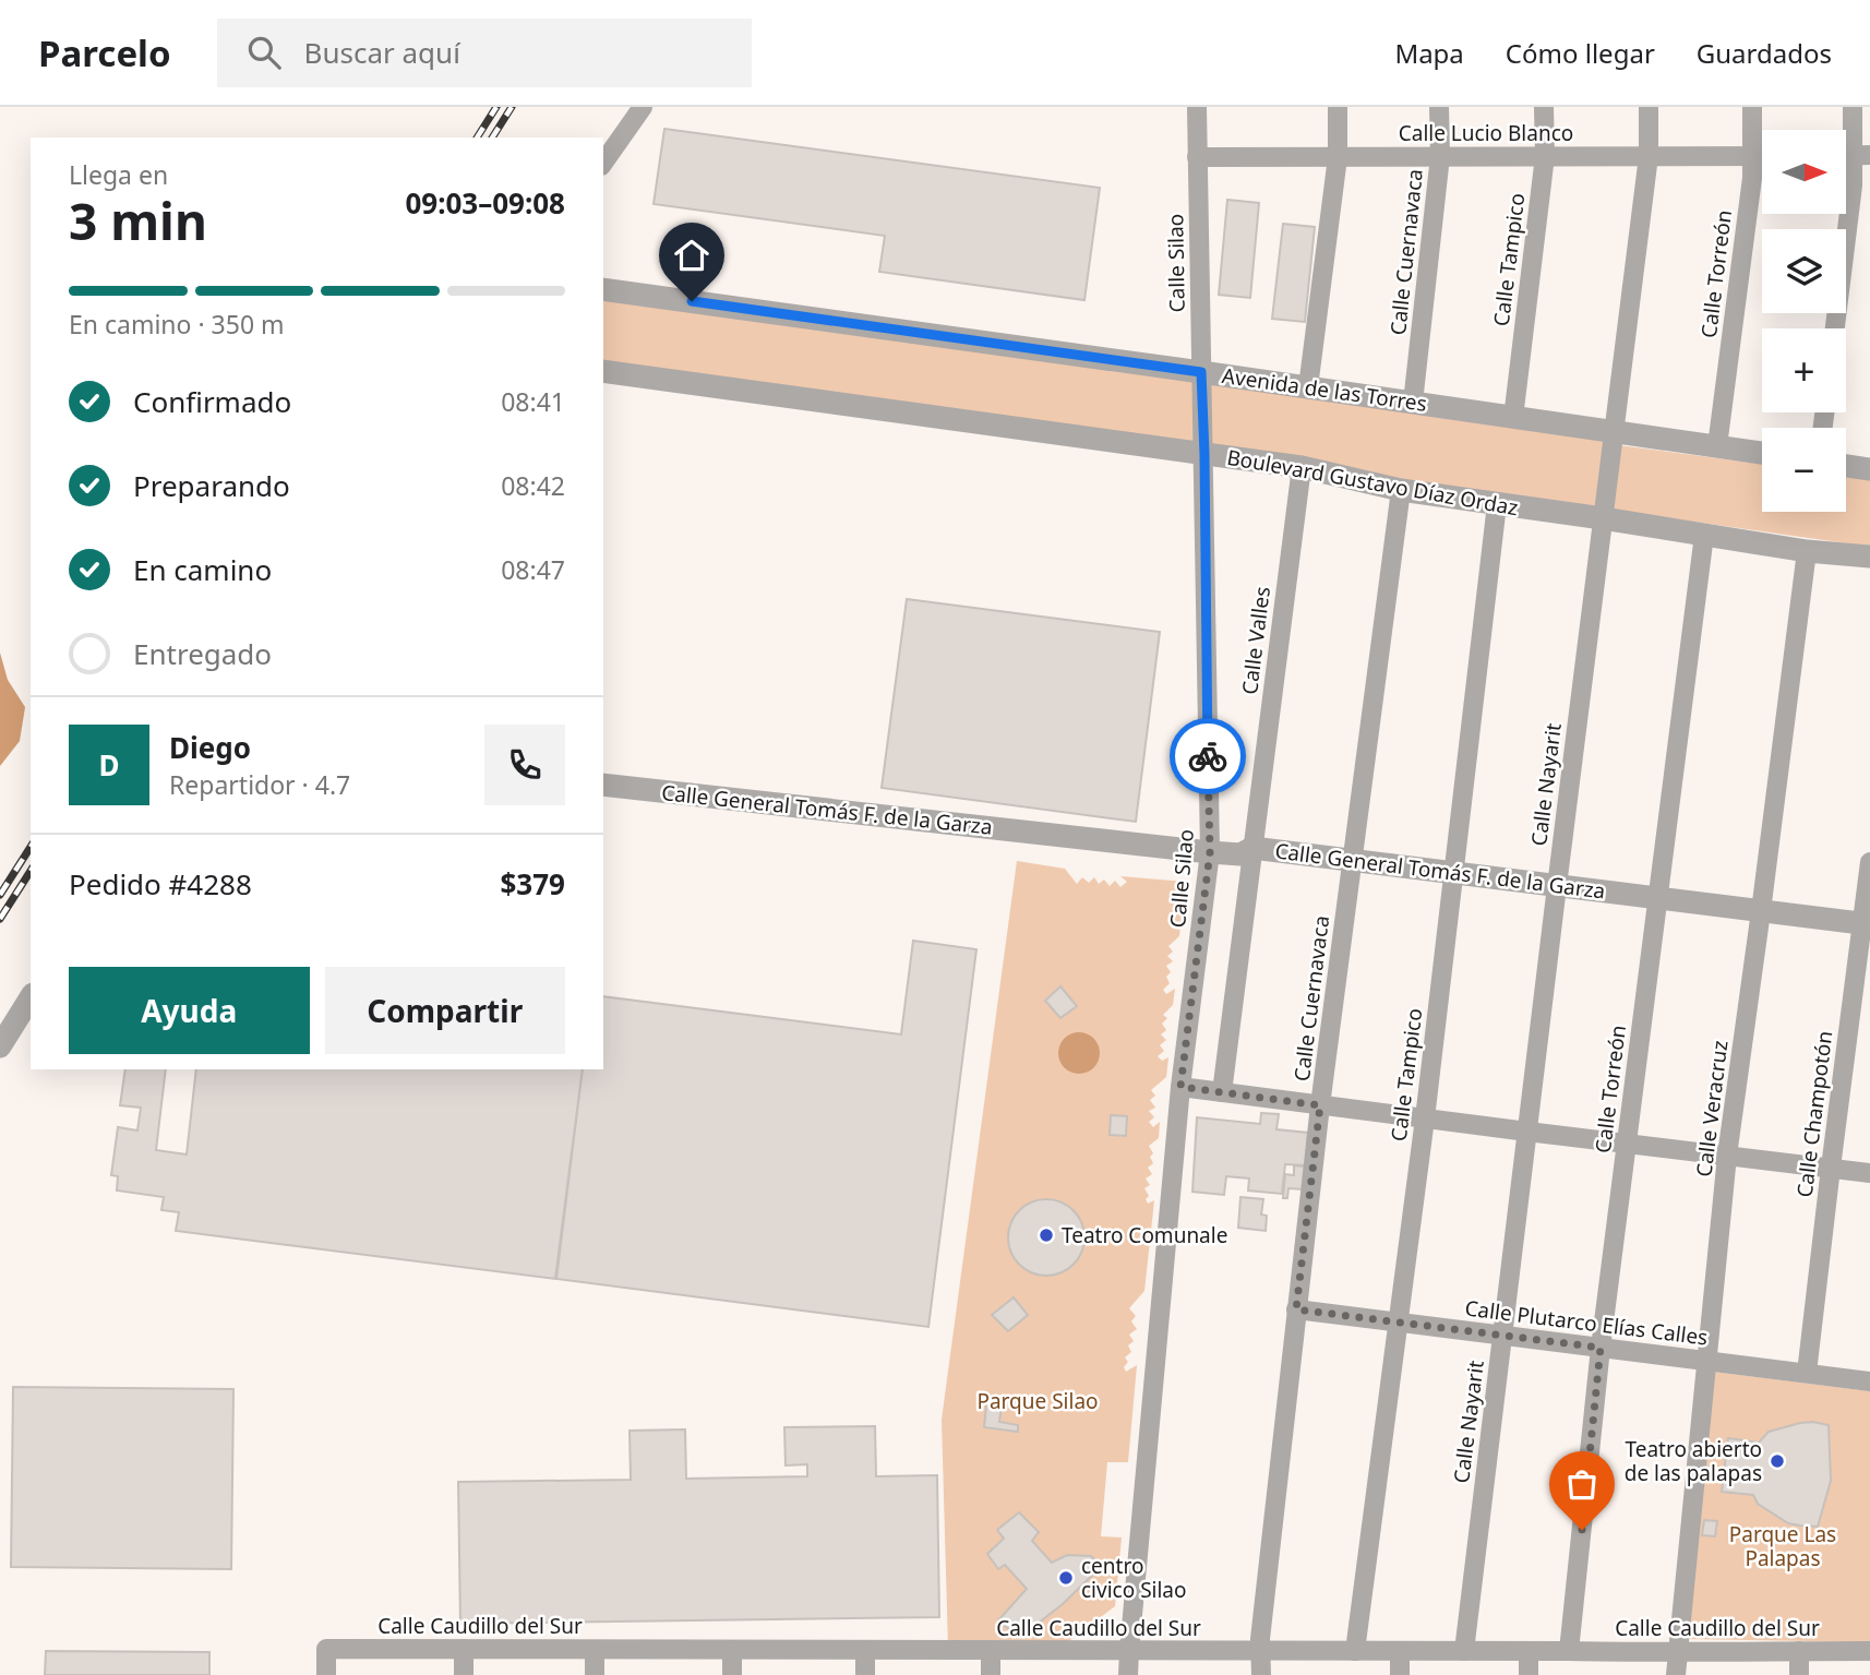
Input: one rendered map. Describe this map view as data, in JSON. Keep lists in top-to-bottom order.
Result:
{
  "streets": {
    "street": [
      "Calle Lucio Blanco",
      "Calle Cuernavaca",
      "Calle Tampico",
      "Calle Silao",
      "Calle Torreón",
      "Avenida de las Torres",
      "Boulevard Gustavo Díaz Ordaz",
      "Calle Valles",
      "Calle Nayarit",
      "Calle General Tomás F. de la Garza",
      "Calle Veracruz",
      "Calle Champotón",
      "Calle Plutarco Elías Calles",
      "Calle Caudillo del Sur"
    ]
  },
  "crossings": [
    ["Calle Lucio Blanco", "Calle Cuernavaca"],
    ["Calle Lucio Blanco", "Calle Tampico"],
    ["Calle Lucio Blanco", "Calle Silao"],
    ["Calle Lucio Blanco", "Calle Torreón"],
    ["Calle Lucio Blanco", "Calle Nayarit"],
    ["Calle Cuernavaca", "Avenida de las Torres"],
    ["Calle Cuernavaca", "Boulevard Gustavo Díaz Ordaz"],
    ["Calle Cuernavaca", "Calle General Tomás F. de la Garza"],
    ["Calle Cuernavaca", "Calle Plutarco Elías Calles"],
    ["Calle Cuernavaca", "Calle Caudillo del Sur"],
    ["Calle Tampico", "Avenida de las Torres"],
    ["Calle Tampico", "Boulevard Gustavo Díaz Ordaz"],
    ["Calle Tampico", "Calle General Tomás F. de la Garza"],
    ["Calle Tampico", "Calle Plutarco Elías Calles"],
    ["Calle Tampico", "Calle Caudillo del Sur"],
    ["Calle Silao", "Avenida de las Torres"],
    ["Calle Silao", "Boulevard Gustavo Díaz Ordaz"],
    ["Calle Silao", "Calle General Tomás F. de la Garza"],
    ["Calle Silao", "Calle Caudillo del Sur"],
    ["Calle Torreón", "Avenida de las Torres"],
    ["Calle Torreón", "Boulevard Gustavo Díaz Ordaz"],
    ["Calle Torreón", "Calle General Tomás F. de la Garza"],
    ["Calle Torreón", "Calle Plutarco Elías Calles"],
    ["Calle Torreón", "Calle Caudillo del Sur"],
    ["Avenida de las Torres", "Calle Nayarit"],
    ["Boulevard Gustavo Díaz Ordaz", "Calle Valles"],
    ["Boulevard Gustavo Díaz Ordaz", "Calle Nayarit"],
    ["Boulevard Gustavo Díaz Ordaz", "Calle Veracruz"],
    ["Calle Valles", "Calle General Tomás F. de la Garza"],
    ["Calle Nayarit", "Calle General Tomás F. de la Garza"],
    ["Calle Nayarit", "Calle Plutarco Elías Calles"],
    ["Calle Nayarit", "Calle Caudillo del Sur"],
    ["Calle General Tomás F. de la Garza", "Calle Veracruz"],
    ["Calle General Tomás F. de la Garza", "Calle Champotón"],
    ["Calle Veracruz", "Calle Plutarco Elías Calles"],
    ["Calle Veracruz", "Calle Caudillo del Sur"],
    ["Calle Champotón", "Calle Plutarco Elías Calles"]
  ],
  "parks": ["Parque Silao", "Parque Las Palapas"],
  "places": ["Teatro Comunale", "Teatro abierto de las palapas", "centro civico Silao"],
  "north": "right",
  "page": {
    "header": "Parcelo",
    "search": "Buscar aquí",
    "nav": ["Mapa", "Cómo llegar", "Guardados"],
    "map_buttons": ["+", "−"],
    "heading": ["3 min", "Llega en", "09:03–09:08"],
    "panel": [
      "Diego",
      "Repartidor · 4.7",
      "Pedido #4288",
      "$379"
    ],
    "bar": "En camino · 350 m",
    "list": [
      ["Confirmado", "08:41"],
      ["Preparando", "08:42"],
      ["En camino", "08:47"],
      "Entregado"
    ],
    "round": "D",
    "buttons": ["Ayuda", "Compartir"]
  }
}
